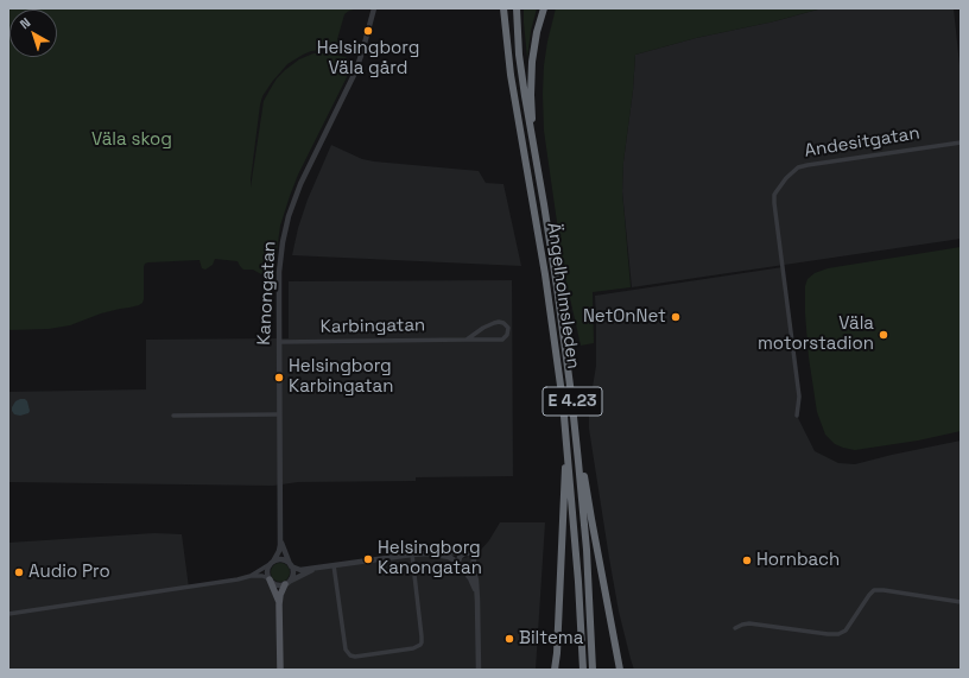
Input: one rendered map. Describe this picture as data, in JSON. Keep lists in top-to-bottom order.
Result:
{
  "streets": {
    "highway": ["Ängelholmsleden", "E 4.23"],
    "street": ["Andesitgatan", "Kanongatan", "Karbingatan"]
  },
  "crossings": [
    ["Kanongatan", "Karbingatan"],
    ["Ängelholmsleden", "E 4.23"]
  ],
  "parks": ["Väla skog"],
  "places": [
    "Helsingborg Väla gård",
    "NetOnNet",
    "Väla motorstadion",
    "Helsingborg Karbingatan",
    "Helsingborg Kanongatan",
    "Hornbach",
    "Audio Pro",
    "Biltema"
  ],
  "north": "top left"
}
